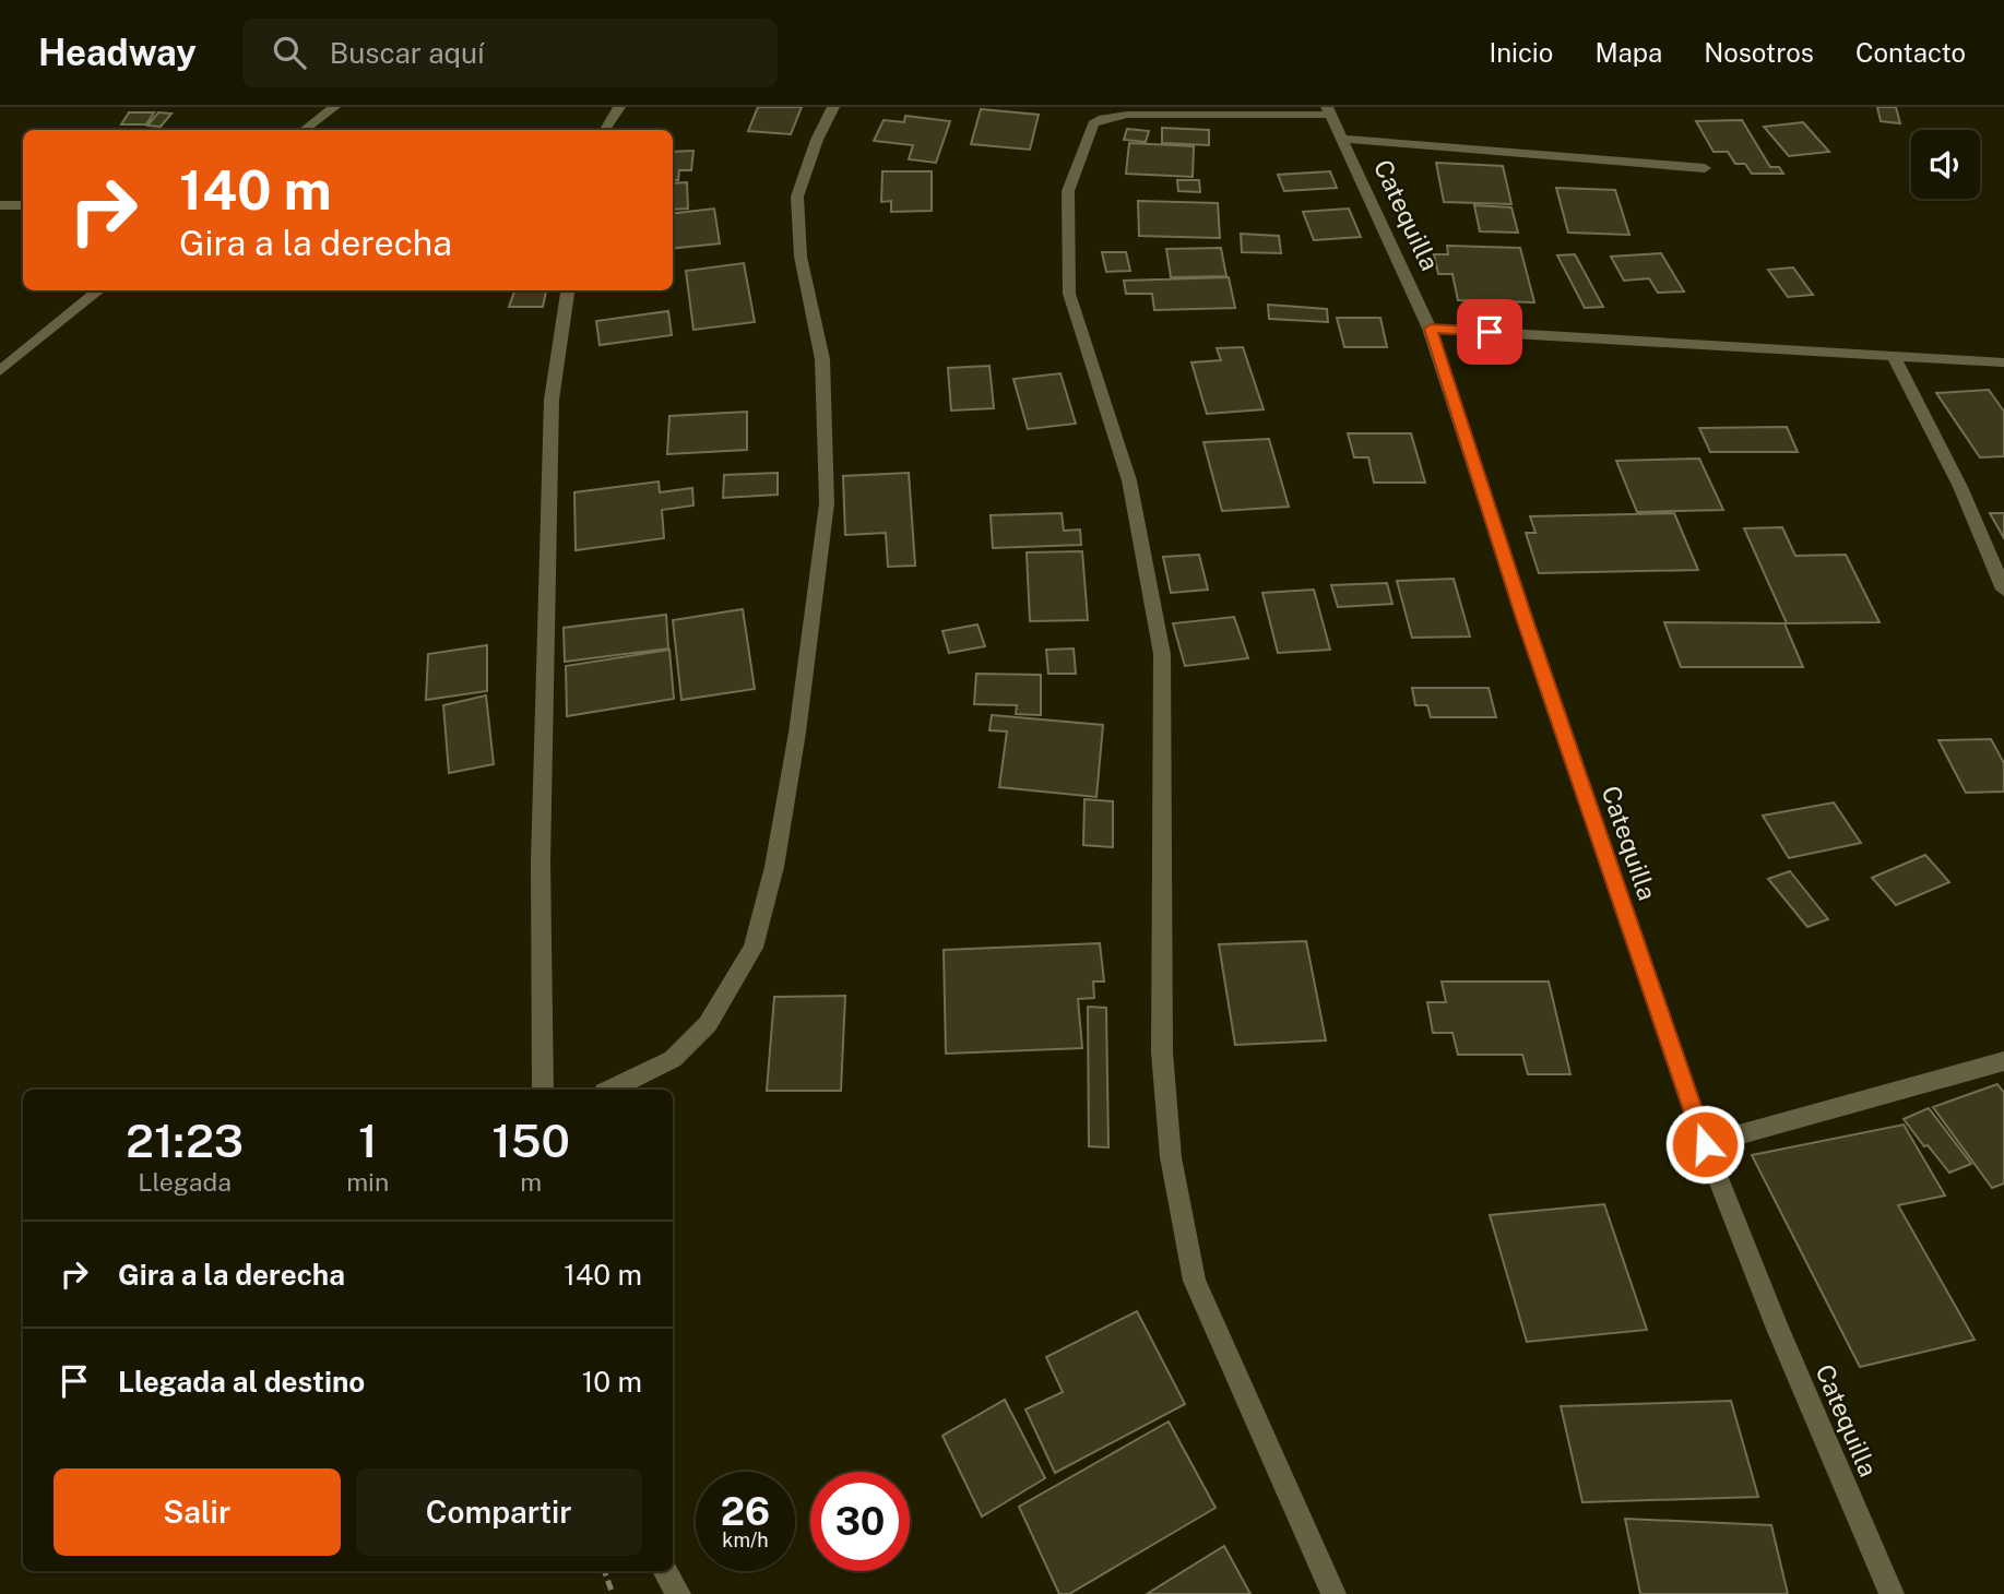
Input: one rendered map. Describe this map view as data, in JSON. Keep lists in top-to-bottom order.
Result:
{
  "streets": {
    "street": ["Catequilla"]
  },
  "page": {
    "header": "Headway",
    "search": "Buscar aquí",
    "nav": [
      "Inicio",
      "Mapa",
      "Nosotros",
      "Contacto"
    ],
    "turn": ["140 m", "Gira a la derecha"],
    "eta": [
      "21:23",
      "Llegada",
      "1",
      "min",
      "150",
      "m"
    ],
    "list": [
      {
        "name": "Gira a la derecha",
        "value": "140 m"
      },
      {
        "name": "Llegada al destino",
        "value": "10 m"
      }
    ],
    "buttons": ["Salir", "Compartir"],
    "speed": "26 km/h",
    "limit": "30"
  }
}
